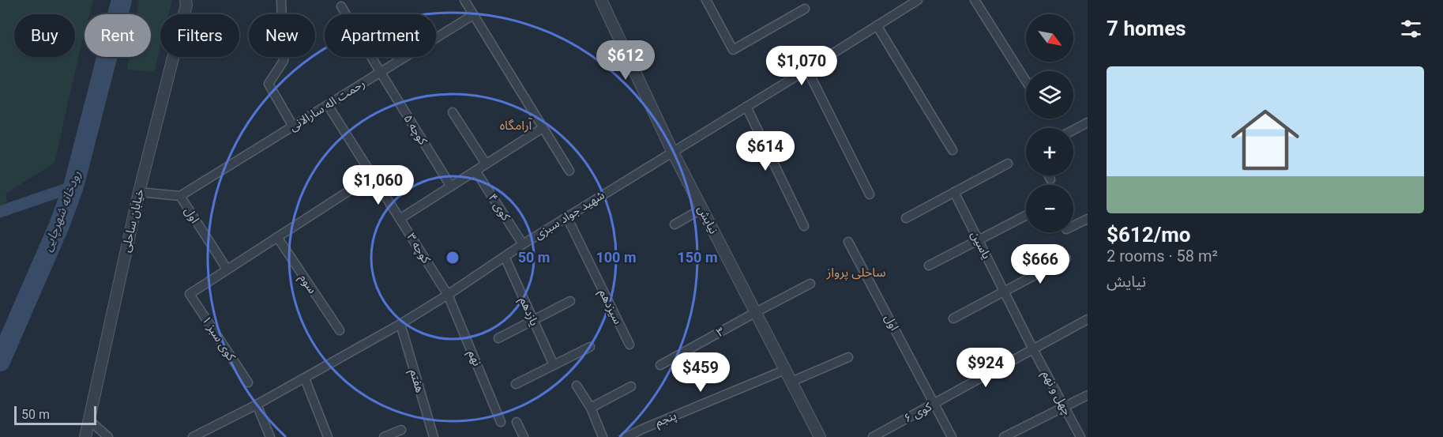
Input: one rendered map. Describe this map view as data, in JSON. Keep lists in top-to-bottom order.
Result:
{
  "streets": {
    "street": [
      "رحمت اله سارالانی",
      "کوچه ۵",
      "کوی ۴",
      "اول",
      "شهید جواد سبزی",
      "نیایش",
      "خیابان ساحلی",
      "یاسین",
      "کوچه ۳",
      "سوم",
      "سیزدهم",
      "یازدهم",
      "۳",
      "کوی سبز ۱",
      "نهم",
      "هفتم",
      "چهل و نهم",
      "کوی ۶",
      "پنجم"
    ]
  },
  "crossings": [
    ["رحمت اله سارالانی", "کوچه ۵"],
    ["رحمت اله سارالانی", "اول"],
    ["رحمت اله سارالانی", "کوچه ۳"],
    ["کوی ۴", "شهید جواد سبزی"],
    ["اول", "خیابان ساحلی"],
    ["اول", "کوی سبز ۱"],
    ["اول", "کوی ۶"],
    ["شهید جواد سبزی", "نیایش"],
    ["شهید جواد سبزی", "کوچه ۳"],
    ["شهید جواد سبزی", "سیزدهم"],
    ["شهید جواد سبزی", "یازدهم"],
    ["شهید جواد سبزی", "نهم"],
    ["شهید جواد سبزی", "هفتم"],
    ["نیایش", "۳"],
    ["نیایش", "پنجم"],
    ["یاسین", "چهل و نهم"],
    ["یاسین", "کوی ۶"],
    ["کوچه ۳", "نهم"],
    ["چهل و نهم", "کوی ۶"]
  ],
  "districts": ["آرامگاه", "ساحلی پرواز"],
  "water": ["رودخانه شهرچایی"],
  "scale_bar": "50 m",
  "north": "bottom right",
  "page": {
    "heading": "7 homes",
    "map_buttons": ["+", "−"],
    "chip": [
      "Buy",
      "Rent",
      "Filters",
      "New",
      "Apartment"
    ],
    "price": [
      "$612",
      "$1,070",
      "$614",
      "$1,060",
      "$666",
      "$924",
      "$459"
    ],
    "list": [
      {
        "name": "$612/mo",
        "note": "2 rooms · 58 m² · نیایش"
      }
    ],
    "scale": "50 m"
  },
  "rings": ["50 m", "100 m", "150 m"]
}
